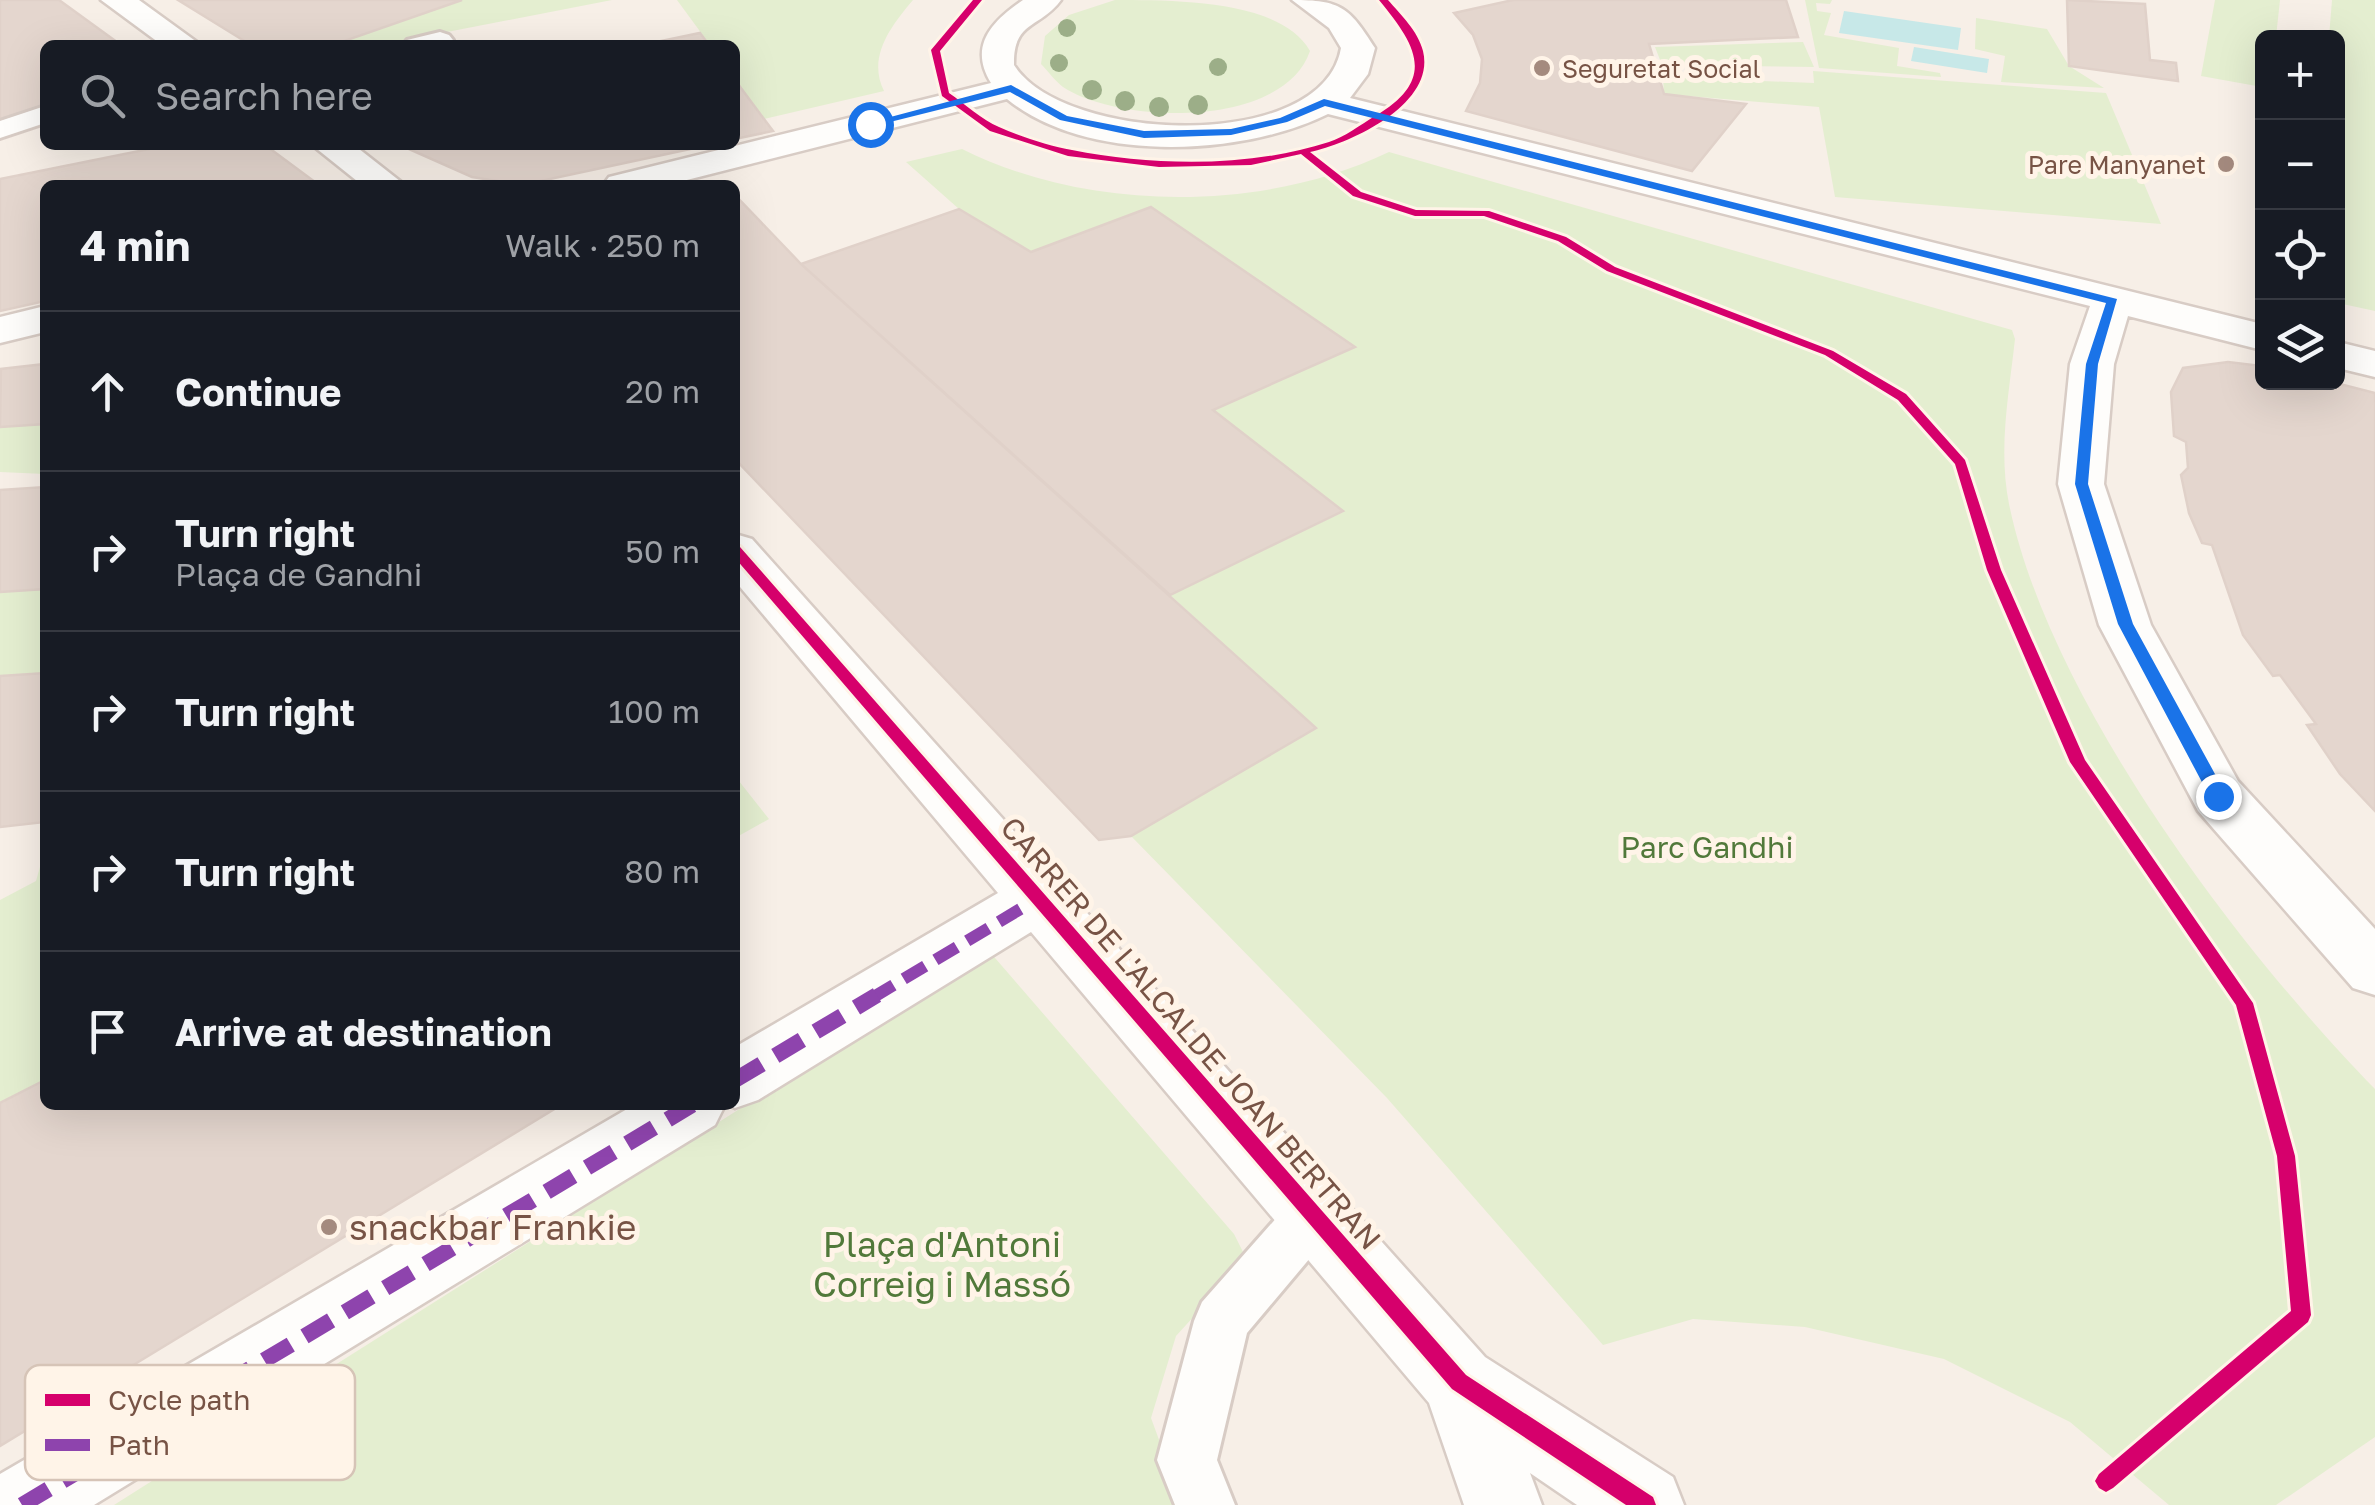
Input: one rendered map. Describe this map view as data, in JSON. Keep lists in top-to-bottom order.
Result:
{
  "streets": {
    "street": ["CARRER DE L'ALCALDE JOAN BERTRAN"]
  },
  "parks": ["Parc Gandhi", "Plaça d'Antoni Correig i Massó"],
  "places": ["Seguretat Social", "Pare Manyanet", "snackbar Frankie"],
  "legend": ["Cycle path", "Path"],
  "page": {
    "map_buttons": ["+", "−"],
    "search": "Search here",
    "heading": ["4 min", "Walk · 250 m"],
    "list": [
      ["Continue", "20 m"],
      ["Turn right", "Plaça de Gandhi", "50 m"],
      ["Turn right", "100 m"],
      ["Turn right", "80 m"],
      "Arrive at destination"
    ]
  }
}
